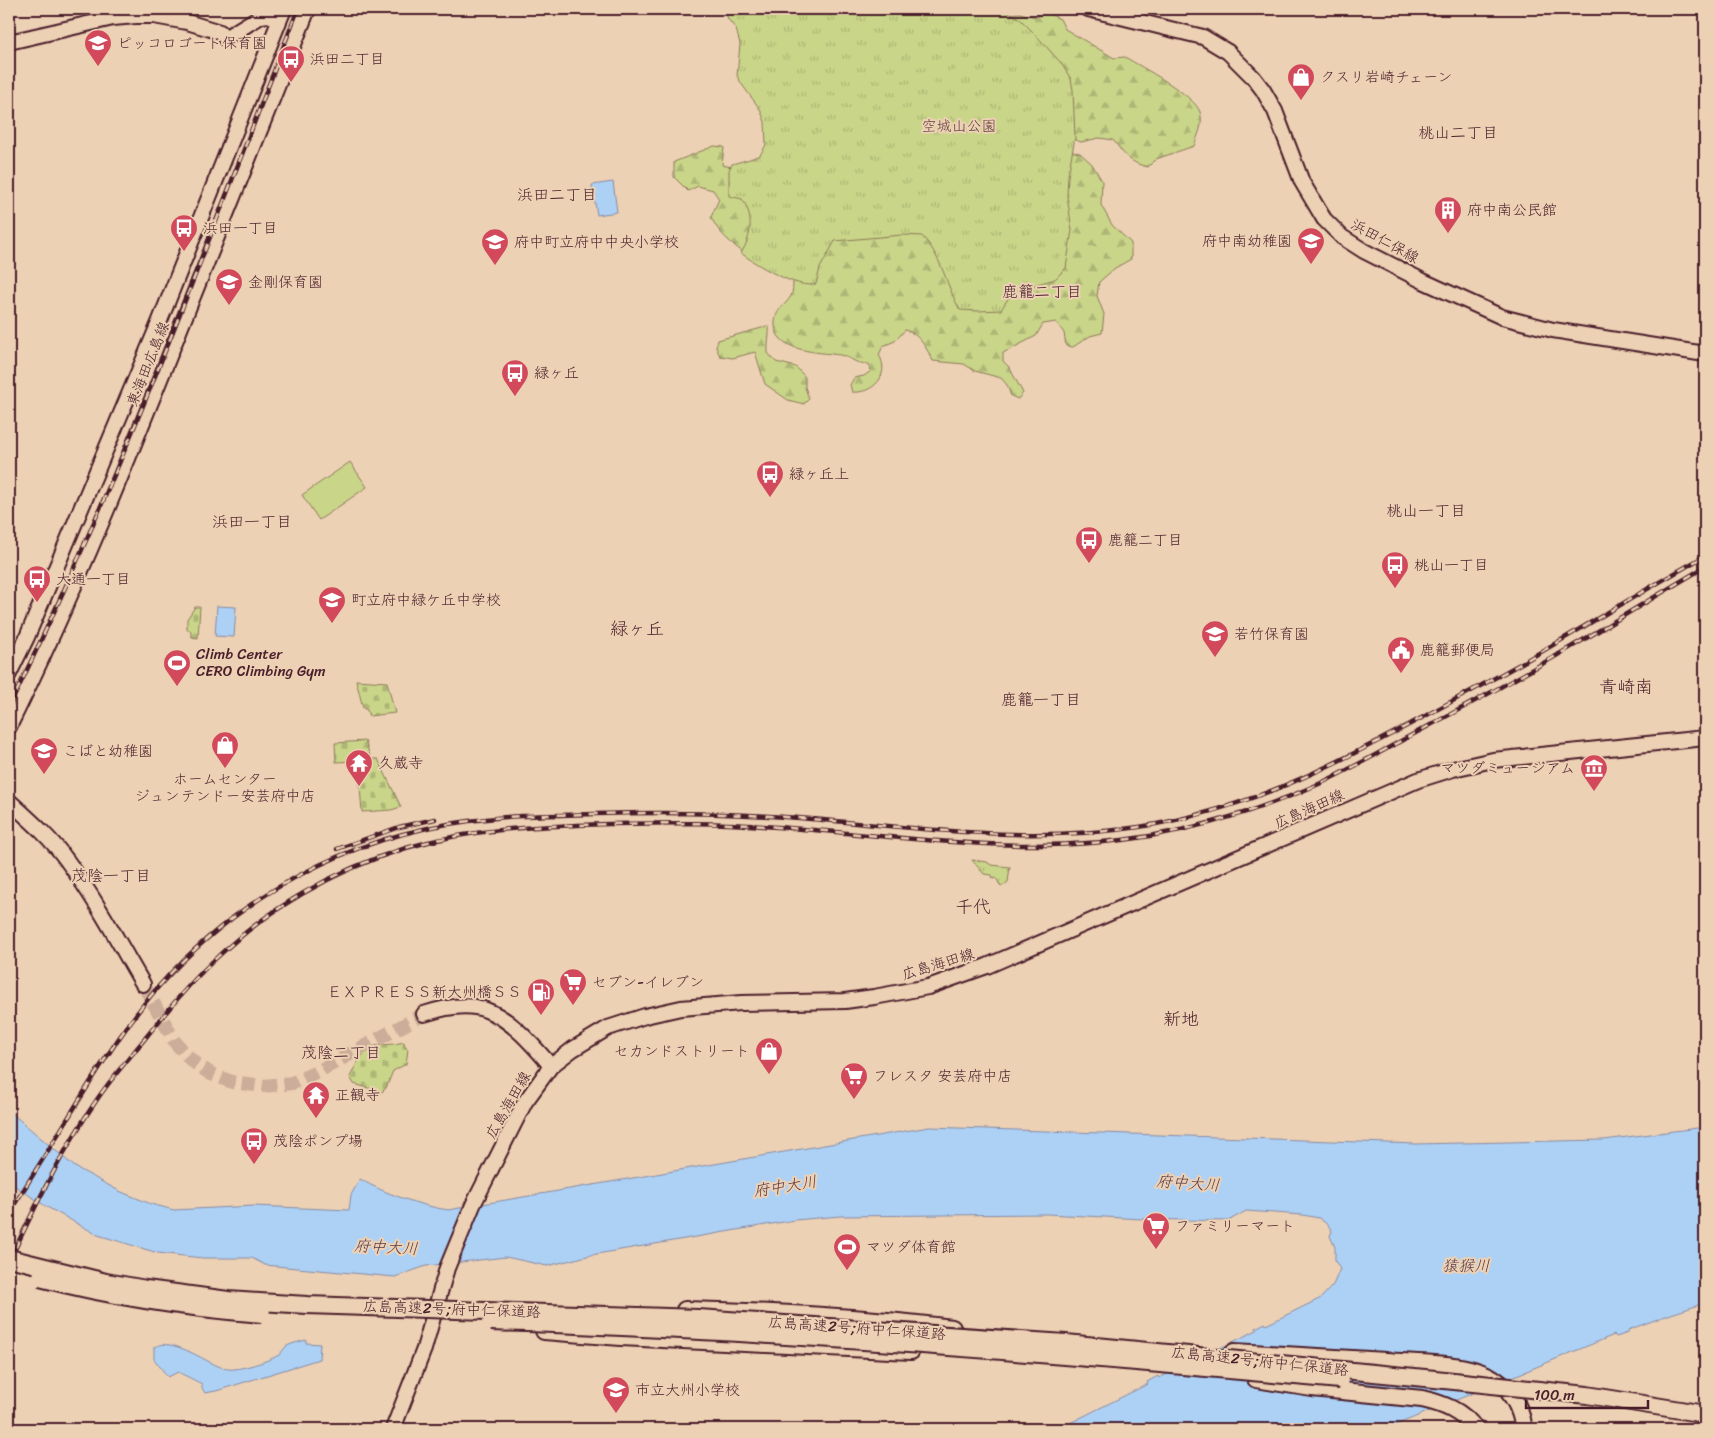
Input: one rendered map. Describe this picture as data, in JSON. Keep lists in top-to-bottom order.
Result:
{
  "streets": {
    "highway": ["広島高速2号;府中仁保道路"],
    "main road": ["浜田仁保線", "東海田広島線", "広島海田線"]
  },
  "districts": [
    "桃山二丁目",
    "浜田二丁目",
    "鹿籠二丁目",
    "桃山一丁目",
    "浜田一丁目",
    "緑ヶ丘",
    "青崎南",
    "鹿籠一丁目",
    "茂陰一丁目",
    "千代",
    "新地",
    "茂陰二丁目"
  ],
  "water": ["府中大川", "猿猴川"],
  "parks": ["空城山公園"],
  "places": {
    "school or university": [
      "ピッコロゴード保育園",
      "府中南幼稚園",
      "府中町立府中中央小学校",
      "金剛保育園",
      "町立府中緑ケ丘中学校",
      "若竹保育園",
      "こばと幼稚園",
      "市立大州小学校"
    ],
    "bus stop": [
      "浜田二丁目",
      "浜田一丁目",
      "緑ヶ丘",
      "緑ヶ丘上",
      "鹿籠二丁目",
      "桃山一丁目",
      "大通一丁目",
      "茂陰ポンプ場"
    ],
    "shop": ["クスリ岩崎チェーン", "ホームセンター ジュンテンドー安芸府中店", "セカンドストリート"],
    "building": ["府中南公民館"],
    "public building": ["鹿籠郵便局"],
    "sports": ["Climb Center CERO Climbing Gym", "マツダ体育館"],
    "temple": ["久蔵寺", "正観寺"],
    "museum": ["マツダミュージアム"],
    "supermarket": ["セブン-イレブン", "フレスタ 安芸府中店", "ファミリーマート"],
    "fuel station": ["ＥＸＰＲＥＳＳ新大州橋ＳＳ"]
  },
  "scale_bar": "100 m"
}
